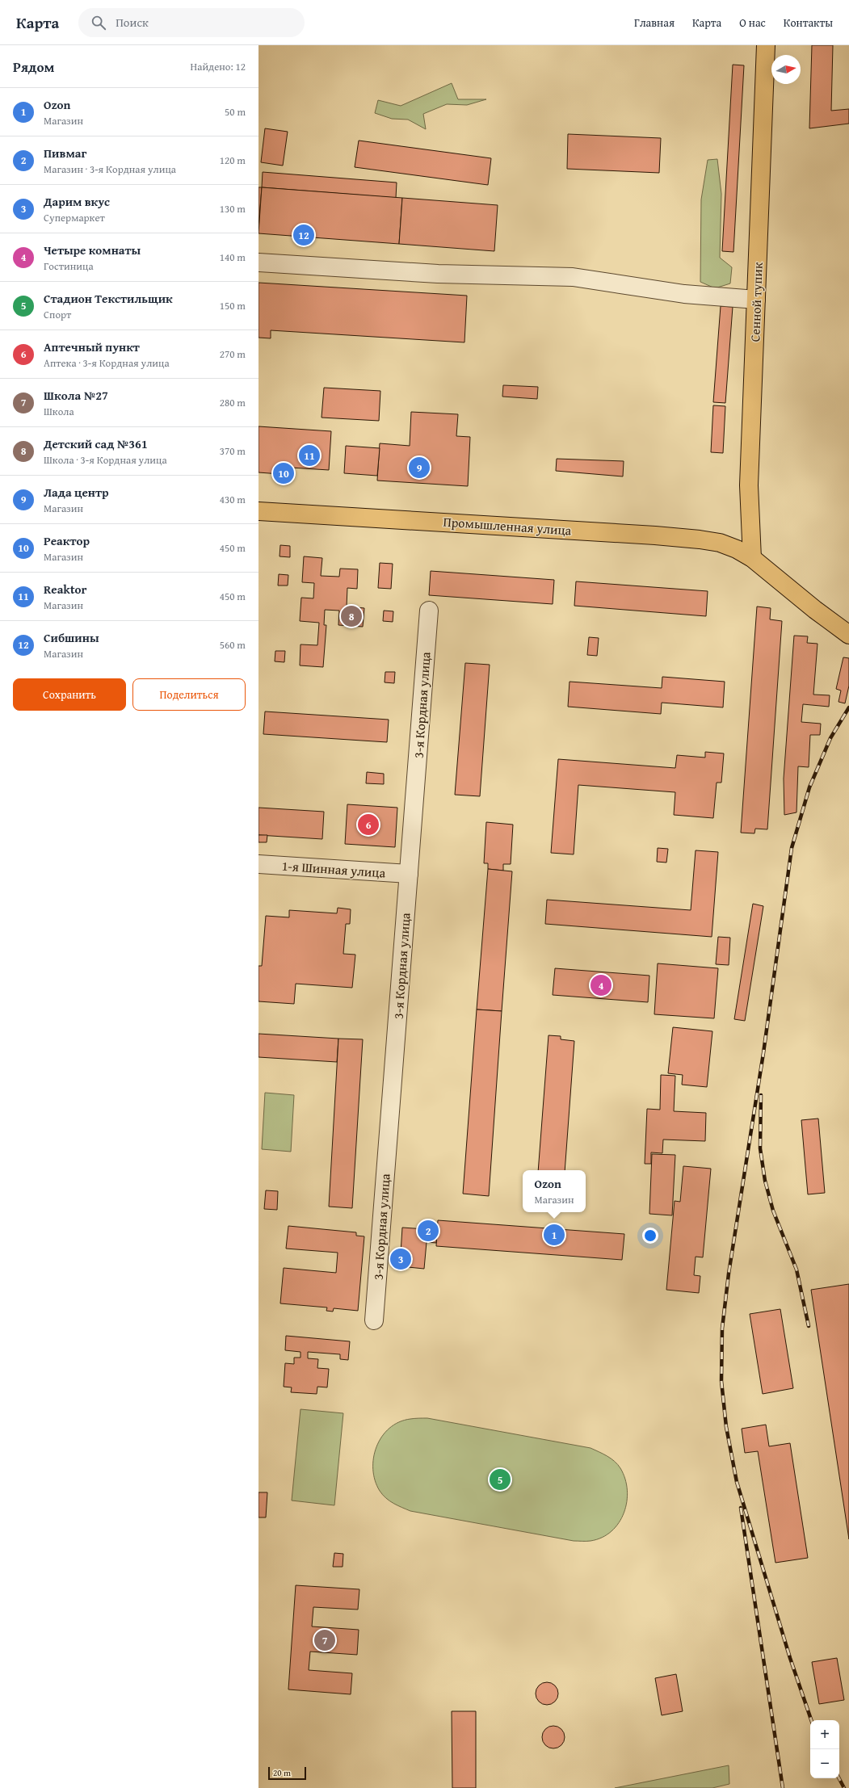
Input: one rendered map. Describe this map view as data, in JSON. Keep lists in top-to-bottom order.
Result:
{
  "streets": {
    "main road": ["Сенной тупик", "Промышленная улица"],
    "street": ["3-я Кордная улица", "1-я Шинная улица"]
  },
  "crossings": [
    ["Сенной тупик", "Промышленная улица"],
    ["3-я Кордная улица", "1-я Шинная улица"]
  ],
  "scale_bar": "20 m",
  "north": "right",
  "page": {
    "header": "Карта",
    "search": "Поиск",
    "nav": [
      "Главная",
      "Карта",
      "О нас",
      "Контакты"
    ],
    "heading": ["Рядом", "Найдено: 12"],
    "list": [
      {
        "mark": "1",
        "name": "Ozon",
        "note": "Магазин",
        "value": "50 m"
      },
      {
        "mark": "2",
        "name": "Пивмаг",
        "note": "Магазин · 3-я Кордная улица",
        "value": "120 m"
      },
      {
        "mark": "3",
        "name": "Дарим вкус",
        "note": "Супермаркет",
        "value": "130 m"
      },
      {
        "mark": "4",
        "name": "Четыре комнаты",
        "note": "Гостиница",
        "value": "140 m"
      },
      {
        "mark": "5",
        "name": "Стадион Текстильщик",
        "note": "Спорт",
        "value": "150 m"
      },
      {
        "mark": "6",
        "name": "Аптечный пункт",
        "note": "Аптека · 3-я Кордная улица",
        "value": "270 m"
      },
      {
        "mark": "7",
        "name": "Школа №27",
        "note": "Школа",
        "value": "280 m"
      },
      {
        "mark": "8",
        "name": "Детский сад №361",
        "note": "Школа · 3-я Кордная улица",
        "value": "370 m"
      },
      {
        "mark": "9",
        "name": "Лада центр",
        "note": "Магазин",
        "value": "430 m"
      },
      {
        "mark": "10",
        "name": "Реактор",
        "note": "Магазин",
        "value": "450 m"
      },
      {
        "mark": "11",
        "name": "Reaktor",
        "note": "Магазин",
        "value": "450 m"
      },
      {
        "mark": "12",
        "name": "Сибшины",
        "note": "Магазин",
        "value": "560 m"
      }
    ],
    "pins": [
      "12",
      "11",
      "9",
      "10",
      "8",
      "6",
      "4",
      "2",
      "1",
      "3",
      "5",
      "7"
    ],
    "buttons": ["Сохранить", "Поделиться"],
    "popup": ["Ozon", "Магазин"],
    "map_buttons": ["+", "−"],
    "scale": "20 m"
  }
}
